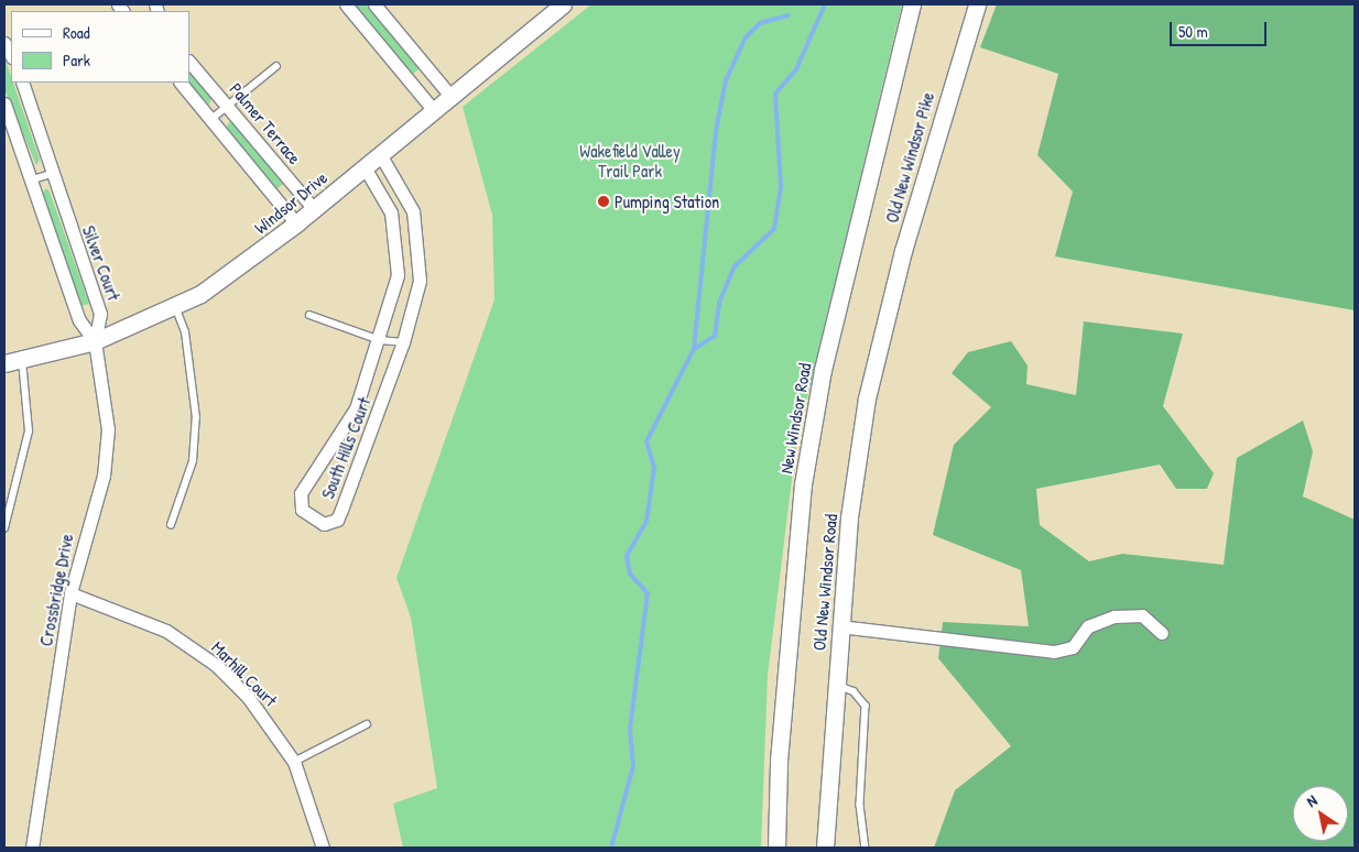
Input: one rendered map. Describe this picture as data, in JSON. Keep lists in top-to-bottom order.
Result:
{
  "streets": {
    "street": [
      "Palmer Terrace",
      "Old New Windsor Pike",
      "Windsor Drive",
      "Silver Court",
      "New Windsor Road",
      "South Hills Court",
      "Old New Windsor Road",
      "Crossbridge Drive",
      "Marhill Court"
    ]
  },
  "crossings": [
    ["Palmer Terrace", "Windsor Drive"],
    ["Old New Windsor Pike", "Old New Windsor Road"],
    ["Windsor Drive", "Silver Court"],
    ["Windsor Drive", "South Hills Court"],
    ["Windsor Drive", "Crossbridge Drive"],
    ["Silver Court", "Crossbridge Drive"],
    ["Crossbridge Drive", "Marhill Court"]
  ],
  "parks": ["Wakefield Valley Trail Park"],
  "places": ["Pumping Station"],
  "legend": ["Road", "Park"],
  "scale_bar": "50 m",
  "north": "top left"
}
